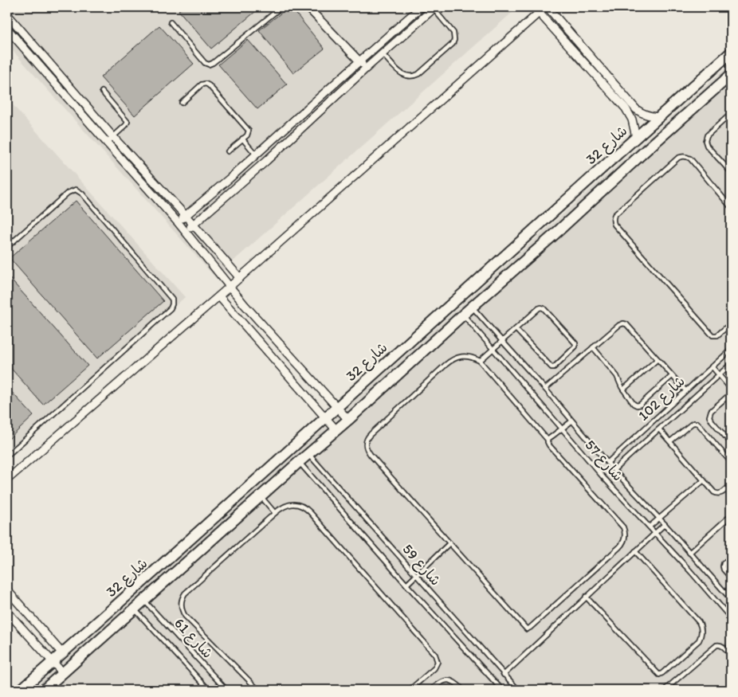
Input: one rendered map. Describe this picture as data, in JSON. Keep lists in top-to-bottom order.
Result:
{
  "streets": {
    "main road": ["شارع 32"],
    "lane": [
      "شارع 102",
      "شارع 57",
      "شارع 59",
      "شارع 61"
    ]
  },
  "crossings": [
    ["شارع 32", "شارع 57"],
    ["شارع 32", "شارع 59"],
    ["شارع 32", "شارع 61"],
    ["شارع 102", "شارع 57"]
  ]
}
